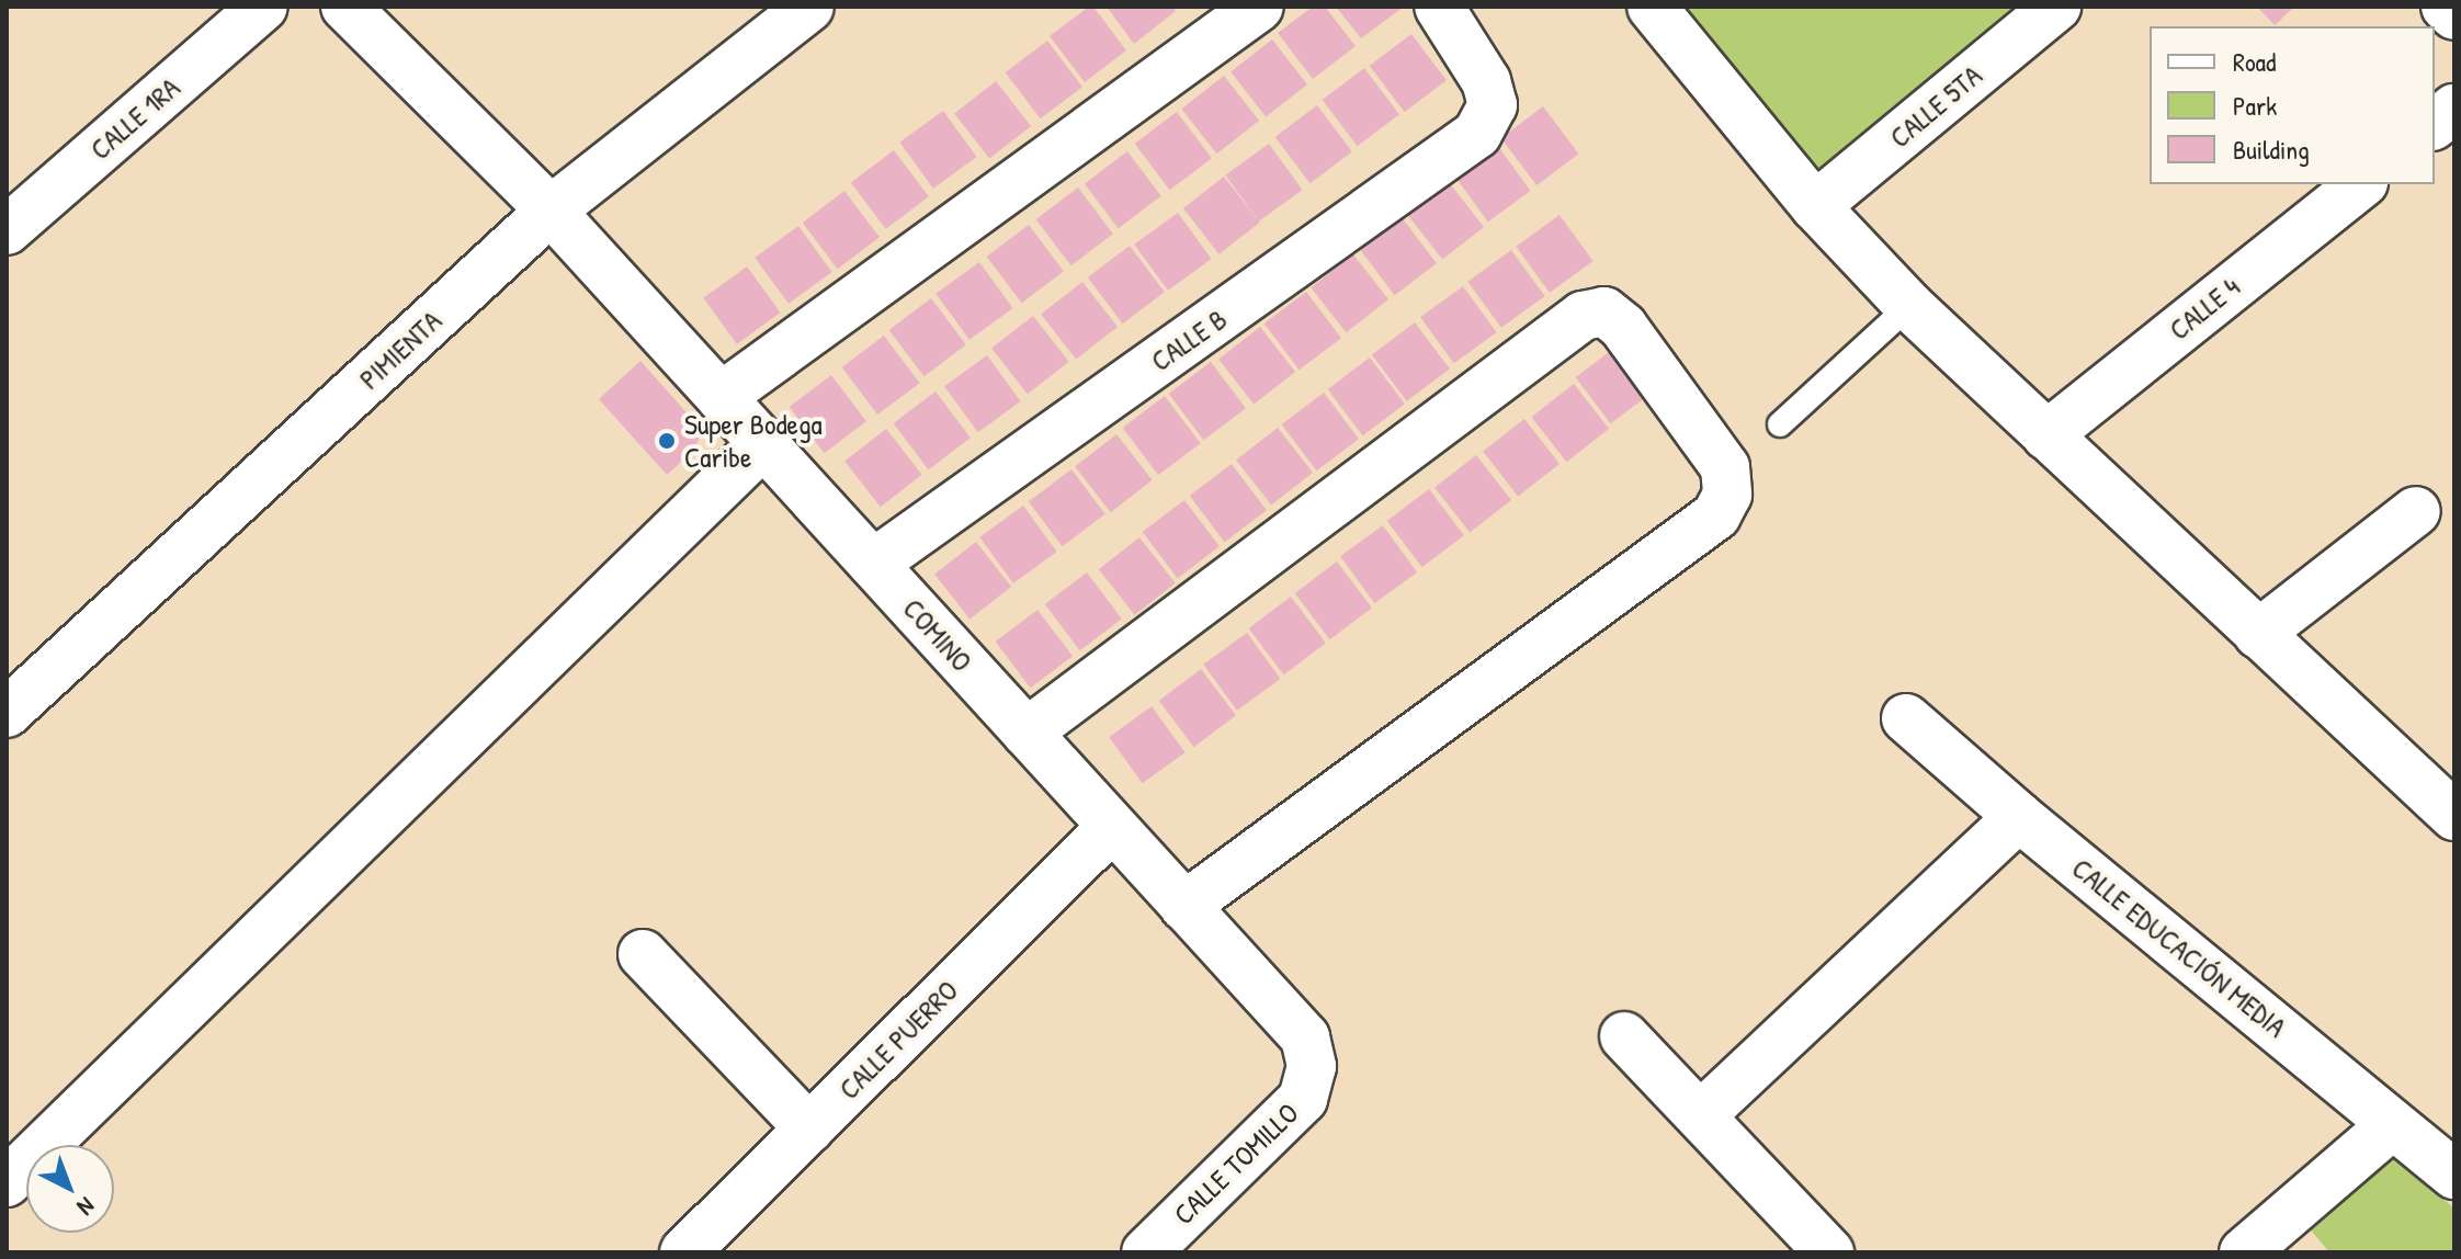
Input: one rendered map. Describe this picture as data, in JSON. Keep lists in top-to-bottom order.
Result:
{
  "streets": {
    "street": [
      "CALLE 5TA",
      "CALLE 1RA",
      "CALLE 4",
      "CALLE B",
      "PIMIENTA",
      "COMINO",
      "CALLE EDUCACIÓN MEDIA",
      "CALLE PUERRO",
      "CALLE TOMILLO"
    ]
  },
  "crossings": [
    ["CALLE B", "COMINO"],
    ["PIMIENTA", "COMINO"],
    ["COMINO", "CALLE PUERRO"],
    ["COMINO", "CALLE TOMILLO"]
  ],
  "places": ["Super Bodega Caribe"],
  "legend": ["Road", "Park", "Building"],
  "north": "bottom right"
}
